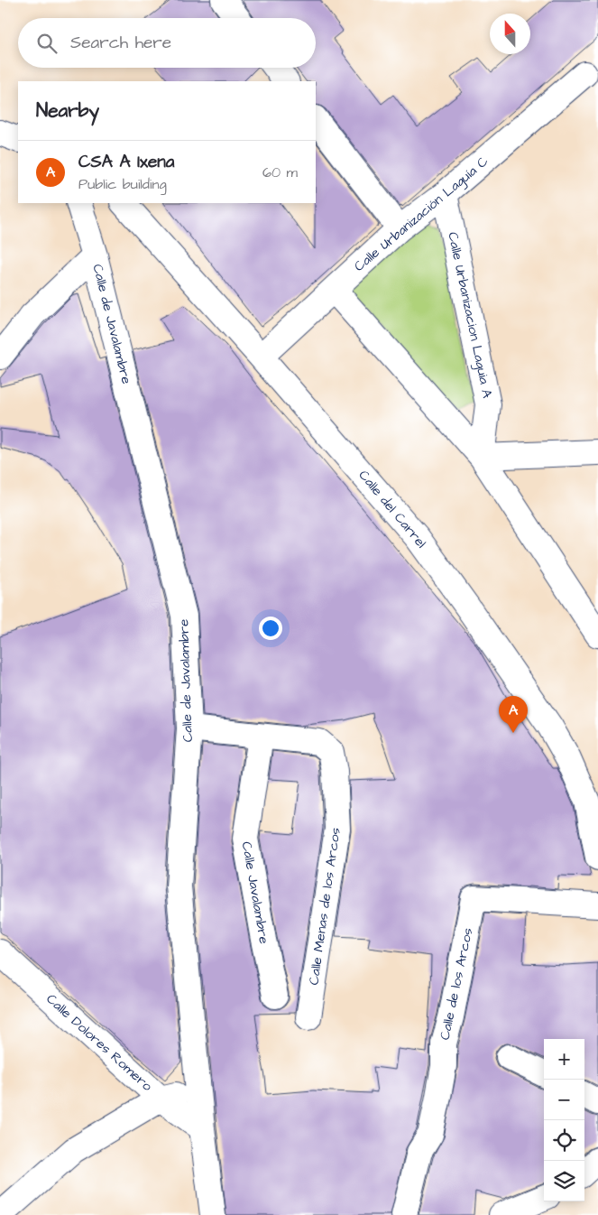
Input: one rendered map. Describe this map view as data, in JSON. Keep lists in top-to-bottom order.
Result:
{
  "streets": {
    "street": [
      "Calle Urbanización Laguía C",
      "Calle Urbanizacion Laguia A",
      "Calle de Javalambre",
      "Calle del Carrel",
      "Calle Javalambre",
      "Calle Menas de los Arcos",
      "Calle de los Arcos",
      "Calle Dolores Romero"
    ]
  },
  "crossings": [
    ["Calle Urbanización Laguía C", "Calle Urbanizacion Laguia A"],
    ["Calle Urbanización Laguía C", "Calle del Carrel"],
    ["Calle de Javalambre", "Calle Menas de los Arcos"],
    ["Calle Javalambre", "Calle Menas de los Arcos"]
  ],
  "north": "top",
  "page": {
    "search": "Search here",
    "heading": "Nearby",
    "list": [
      {
        "mark": "A",
        "name": "CSA A Ixena",
        "note": "Public building",
        "value": "60 m"
      }
    ],
    "pins": "A",
    "map_buttons": ["+", "−"]
  }
}
